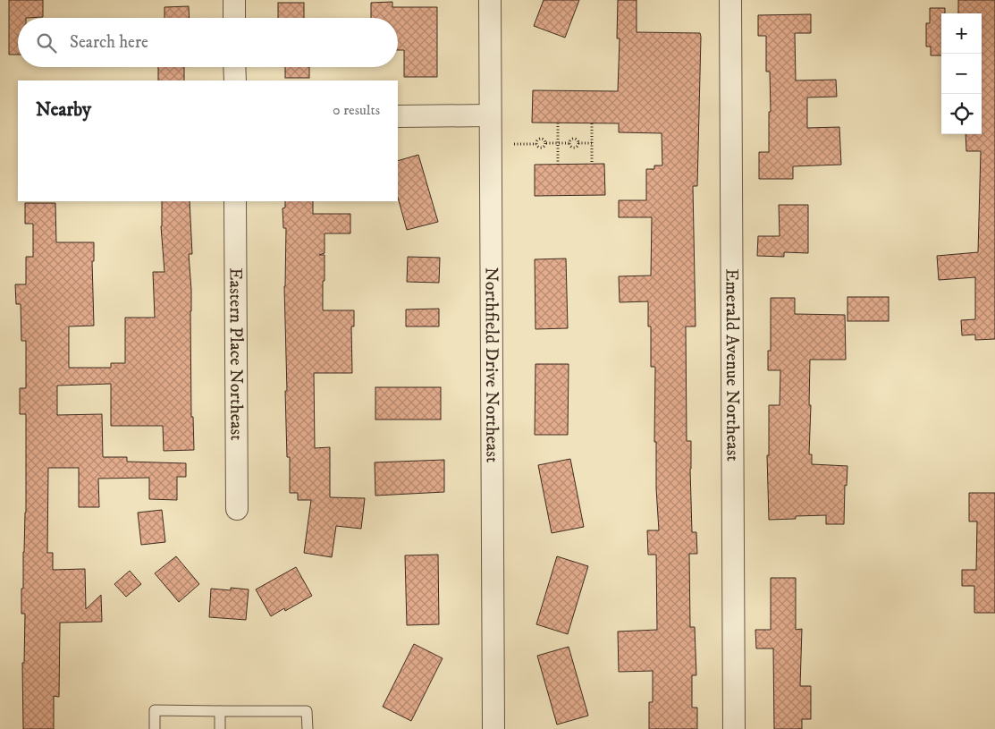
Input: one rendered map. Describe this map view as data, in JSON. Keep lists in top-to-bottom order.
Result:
{
  "streets": {
    "street": ["Eastern Place Northeast", "Northfield Drive Northeast", "Emerald Avenue Northeast"]
  },
  "page": {
    "map_buttons": ["+", "−"],
    "search": "Search here",
    "heading": ["Nearby", "0 results"]
  }
}
